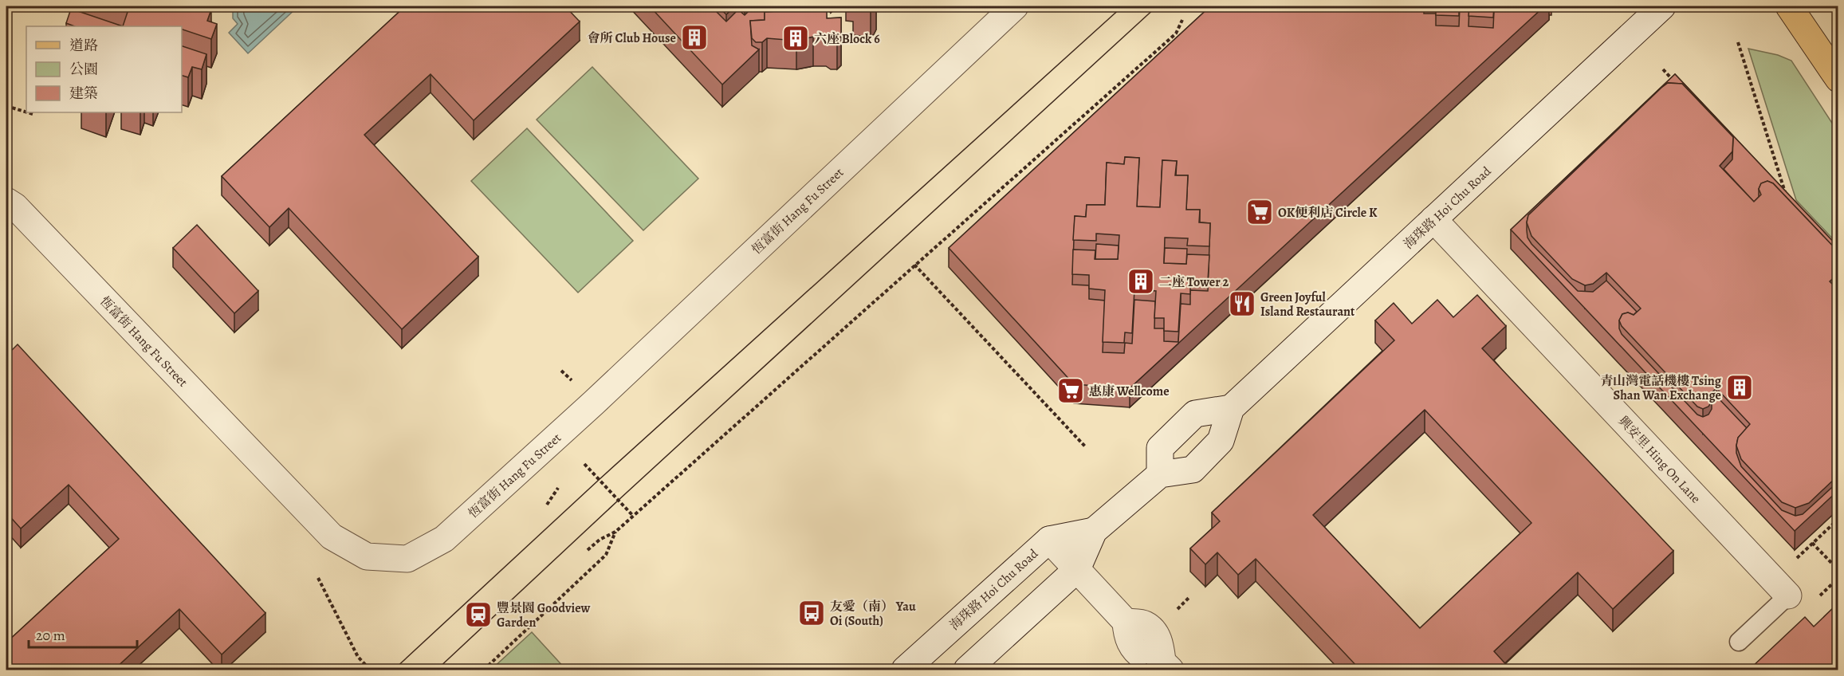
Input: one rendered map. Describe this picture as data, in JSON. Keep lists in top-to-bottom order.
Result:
{
  "streets": {
    "street": ["海珠路 Hoi Chu Road", "恆富街 Hang Fu Street", "興安里 Hing On Lane"]
  },
  "crossings": [
    ["海珠路 Hoi Chu Road", "興安里 Hing On Lane"]
  ],
  "places": {
    "building": [
      "會所 Club House",
      "六座 Block 6",
      "二座 Tower 2",
      "青山灣電話機樓 Tsing Shan Wan Exchange"
    ],
    "supermarket": ["OK便利店 Circle K", "惠康 Wellcome"],
    "restaurant": ["Green Joyful Island Restaurant"],
    "bus stop": ["友愛（南） Yau Oi (South)"],
    "station": ["豐景園 Goodview Garden"]
  },
  "legend": ["道路", "公園", "建築"],
  "scale_bar": "20 m"
}
